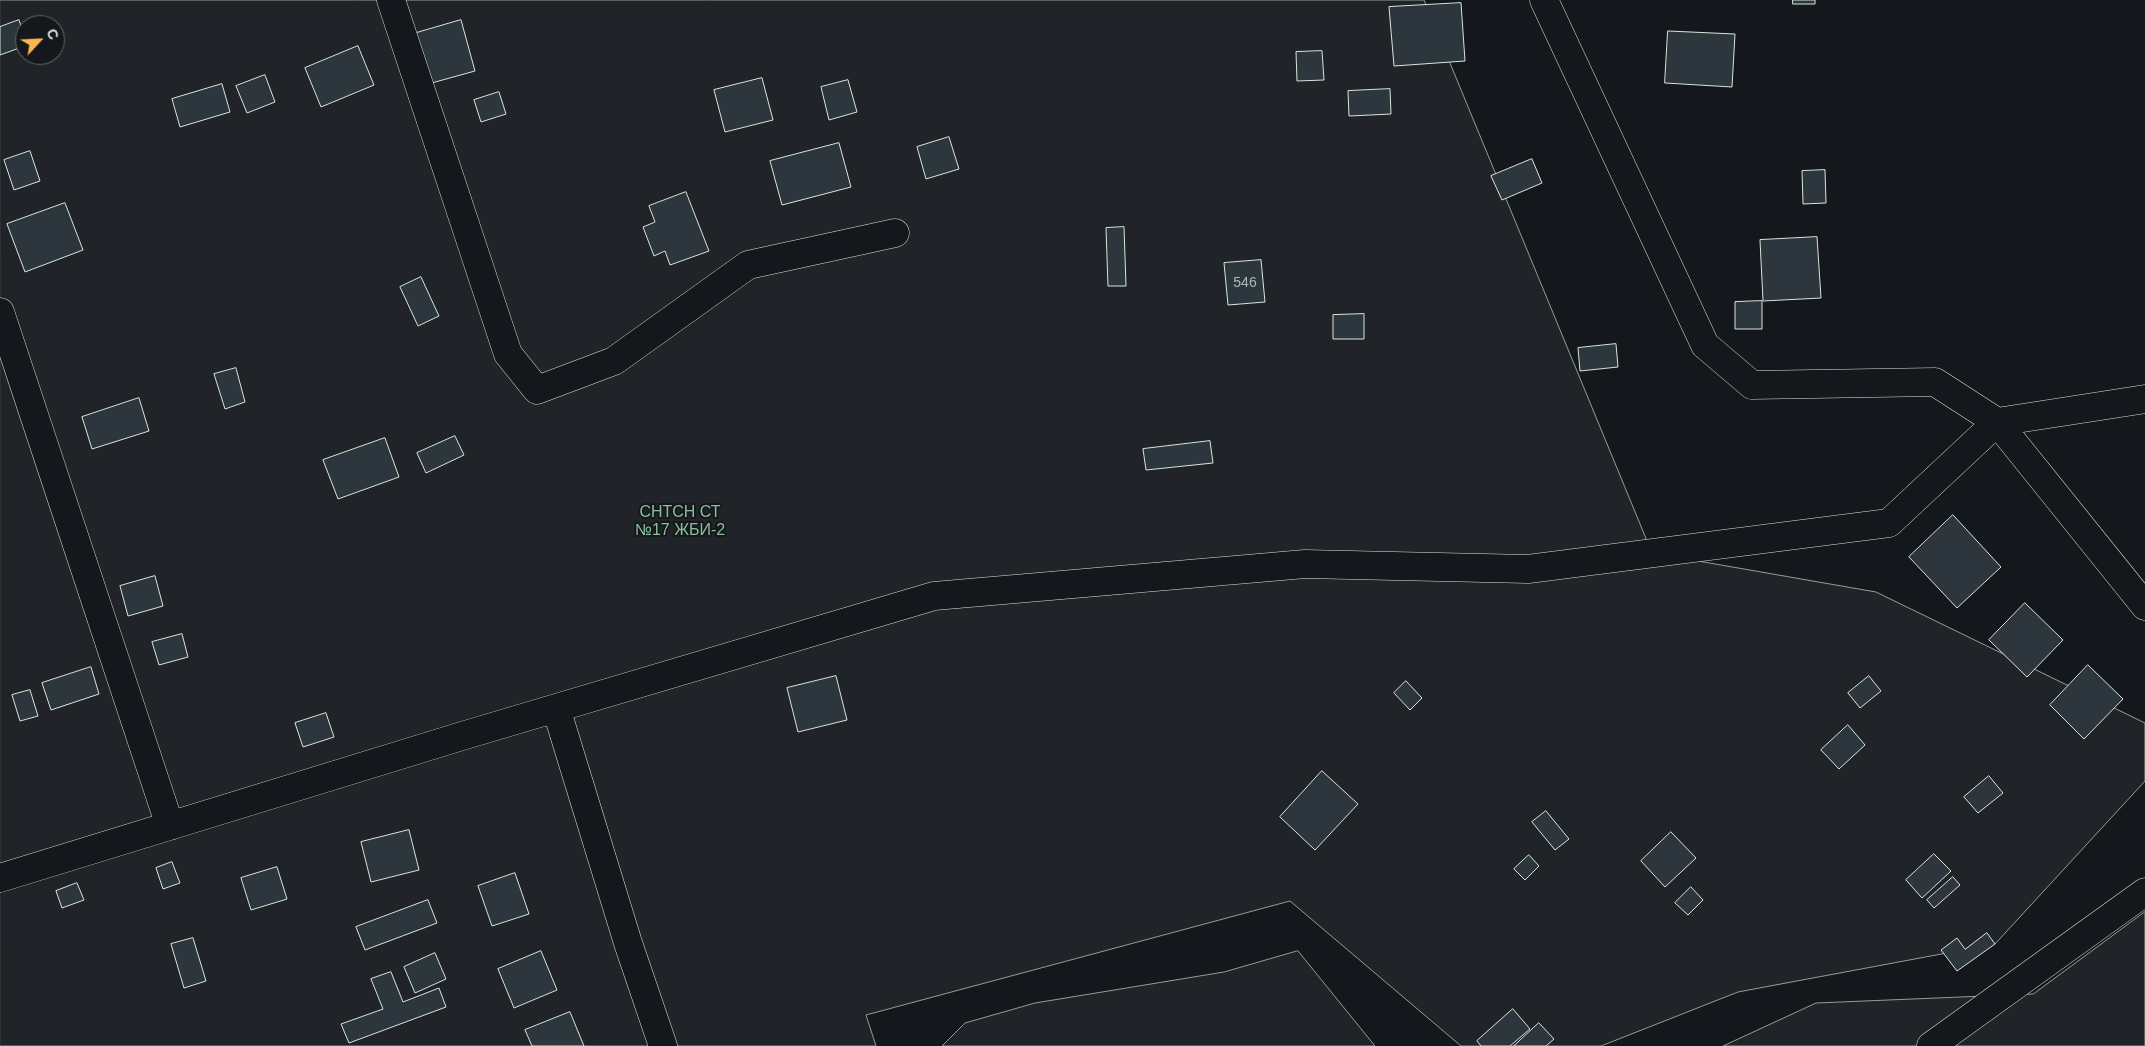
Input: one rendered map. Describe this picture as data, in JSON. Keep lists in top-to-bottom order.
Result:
{
  "parks": ["СНТСН СТ №17 ЖБИ-2"],
  "house_numbers": ["546"],
  "north": "top right"
}
